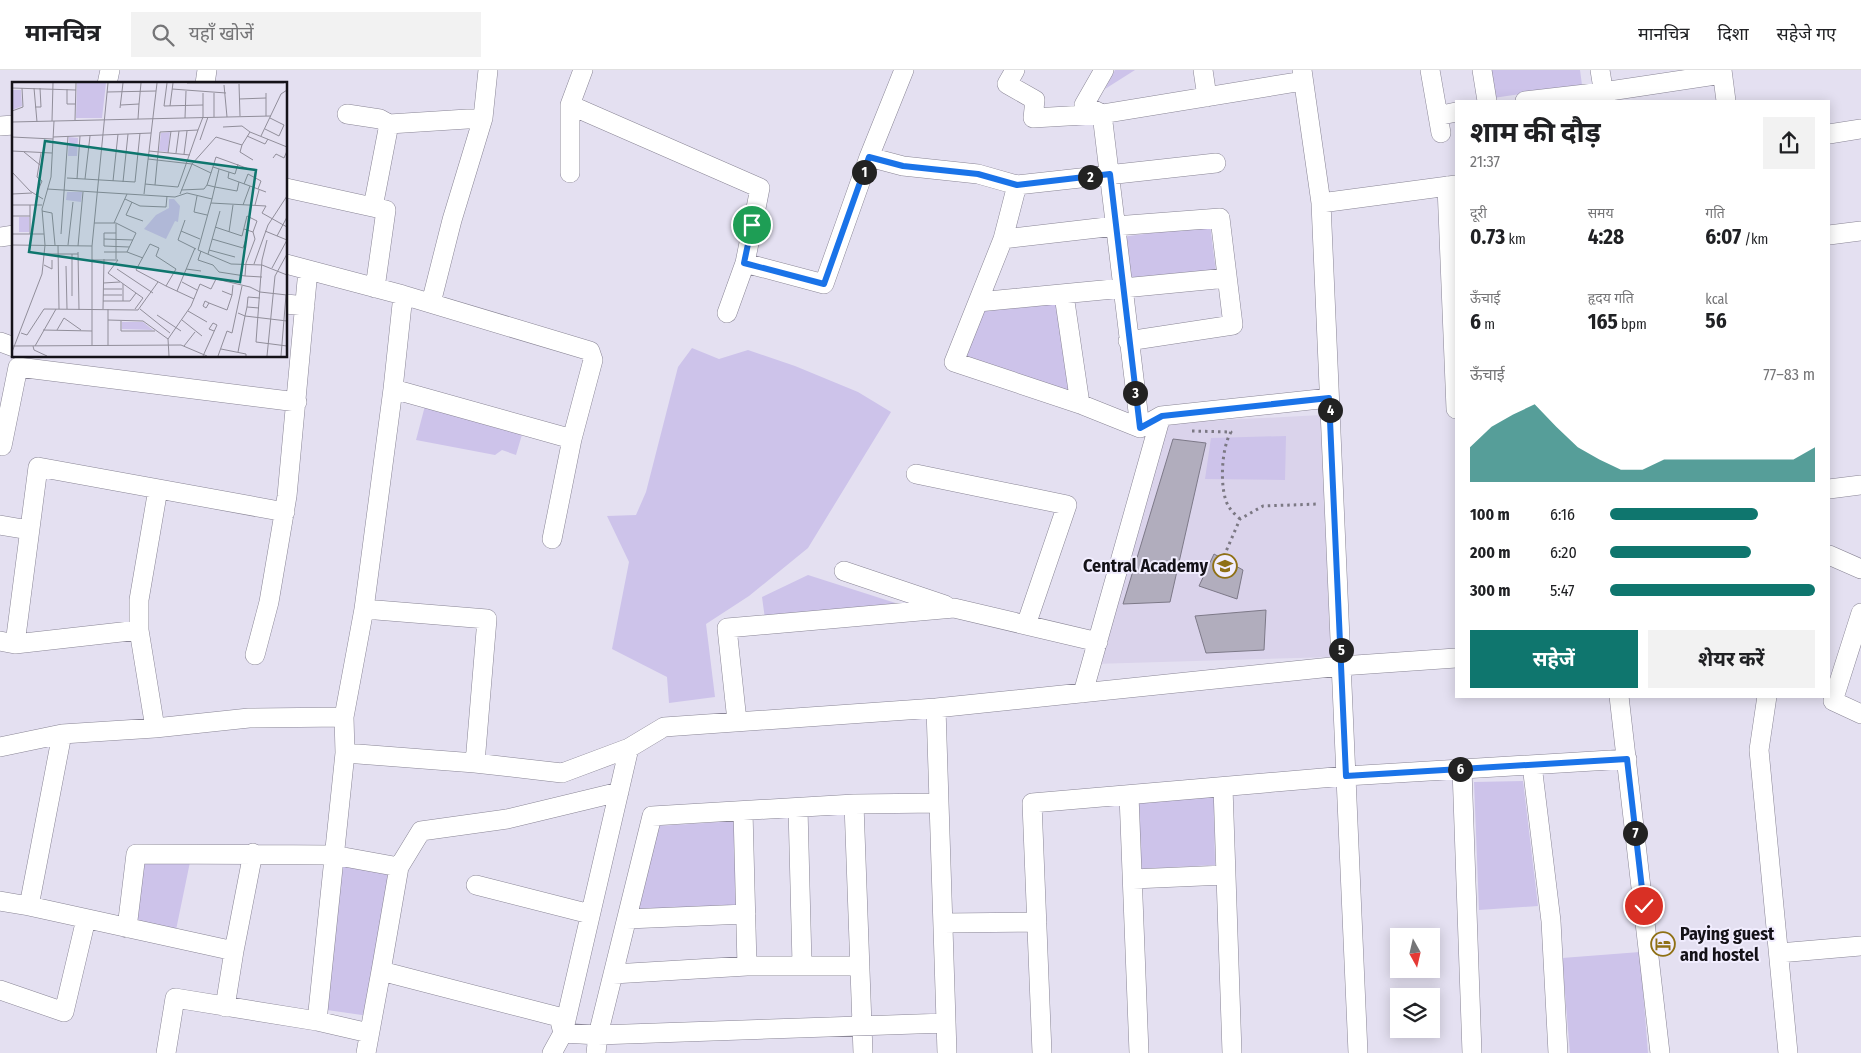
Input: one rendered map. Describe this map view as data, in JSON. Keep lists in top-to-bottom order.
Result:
{
  "places": {
    "school or university": ["Central Academy"],
    "hotel": ["Paying guest and hostel"]
  },
  "north": "bottom",
  "page": {
    "header": "मानचित्र",
    "search": "यहाँ खोजें",
    "nav": ["मानचित्र", "दिशा", "सहेजे गए"],
    "heading": ["शाम की दौड़", "21:37"],
    "pins": [
      "1",
      "2",
      "3",
      "4",
      "5",
      "6",
      "7"
    ],
    "stats": [
      ["दूरी", "0.73 km"],
      ["समय", "4:28"],
      ["गति", "6:07 /km"],
      ["ऊँचाई", "6 m"],
      ["हृदय गति", "165 bpm"],
      ["kcal", "56"]
    ],
    "chart": ["ऊँचाई", "77–83 m"],
    "list": [
      {
        "name": "100 m",
        "note": "6:16"
      },
      {
        "name": "200 m",
        "note": "6:20"
      },
      {
        "name": "300 m",
        "note": "5:47"
      }
    ],
    "buttons": ["सहेजें", "शेयर करें"]
  }
}
